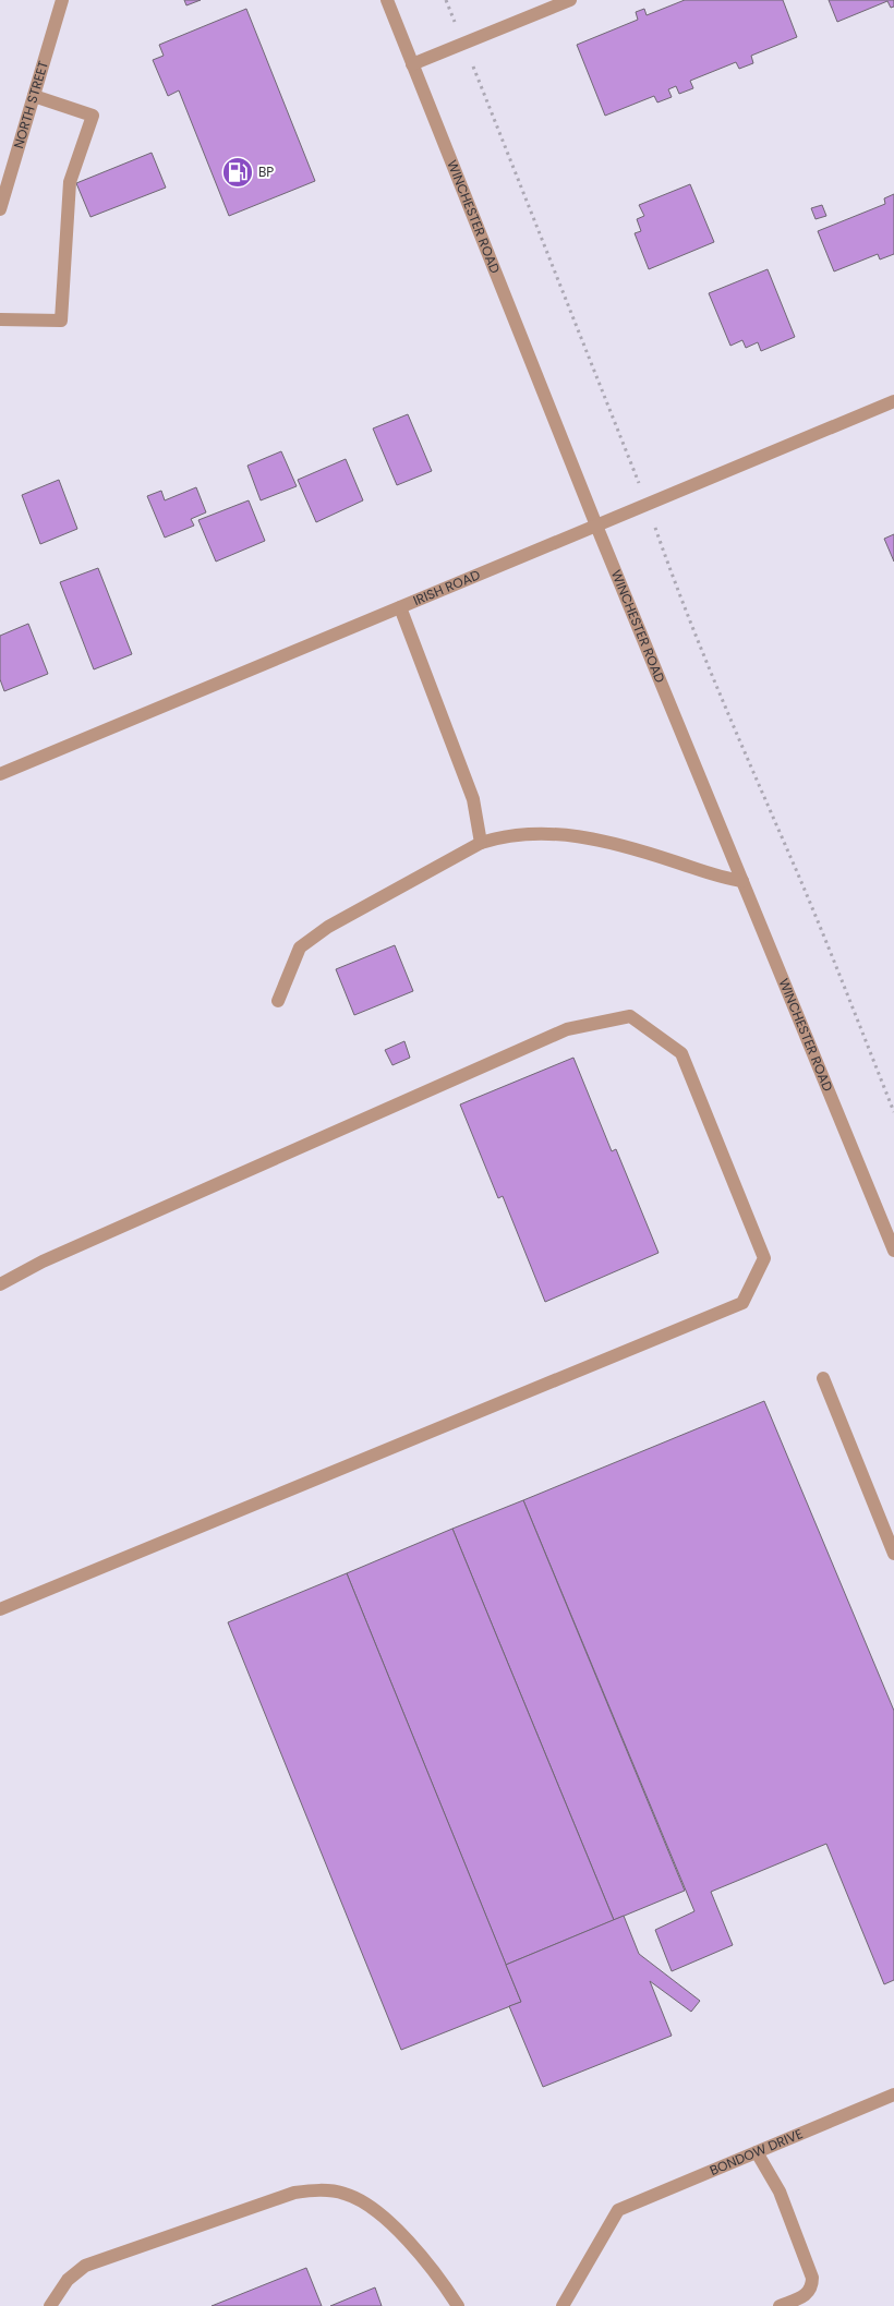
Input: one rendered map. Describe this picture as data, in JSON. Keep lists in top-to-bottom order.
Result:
{
  "streets": {
    "street": [
      "NORTH STREET",
      "WINCHESTER ROAD",
      "IRISH ROAD",
      "BONDOW DRIVE"
    ]
  },
  "crossings": [
    ["WINCHESTER ROAD", "IRISH ROAD"]
  ],
  "places": {
    "fuel station": ["BP"]
  }
}
